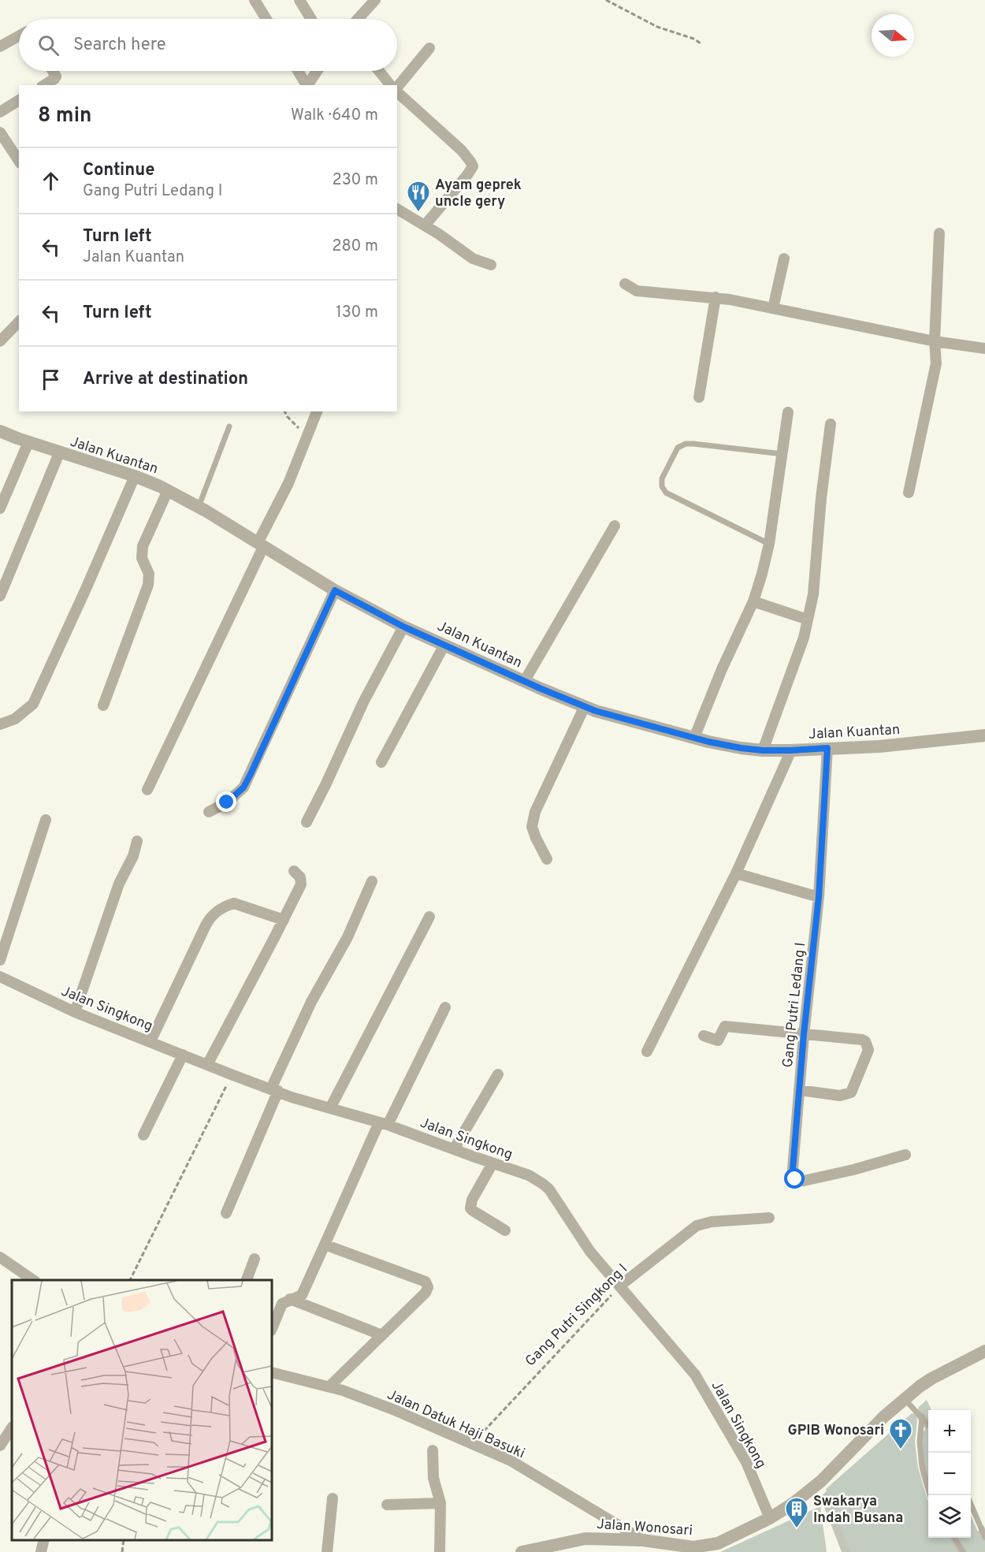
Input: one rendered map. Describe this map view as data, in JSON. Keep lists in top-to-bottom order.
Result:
{
  "streets": {
    "street": [
      "Jalan Kuantan",
      "Gang Putri Ledang I",
      "Jalan Singkong",
      "Gang Putri Singkong I",
      "Jalan Datuk Haji Basuki",
      "Jalan Wonosari"
    ]
  },
  "crossings": [
    ["Jalan Kuantan", "Gang Putri Ledang I"],
    ["Jalan Singkong", "Gang Putri Singkong I"],
    ["Jalan Singkong", "Jalan Wonosari"],
    ["Gang Putri Singkong I", "Jalan Datuk Haji Basuki"],
    ["Jalan Datuk Haji Basuki", "Jalan Wonosari"]
  ],
  "places": {
    "restaurant": ["Ayam geprek uncle gery"],
    "church": ["GPIB Wonosari"],
    "building": ["Swakarya Indah Busana"]
  },
  "north": "right",
  "page": {
    "search": "Search here",
    "heading": ["8 min", "Walk · 640 m"],
    "list": [
      ["Continue", "Gang Putri Ledang I", "230 m"],
      ["Turn left", "Jalan Kuantan", "280 m"],
      ["Turn left", "130 m"],
      "Arrive at destination"
    ],
    "map_buttons": ["+", "−"]
  }
}
